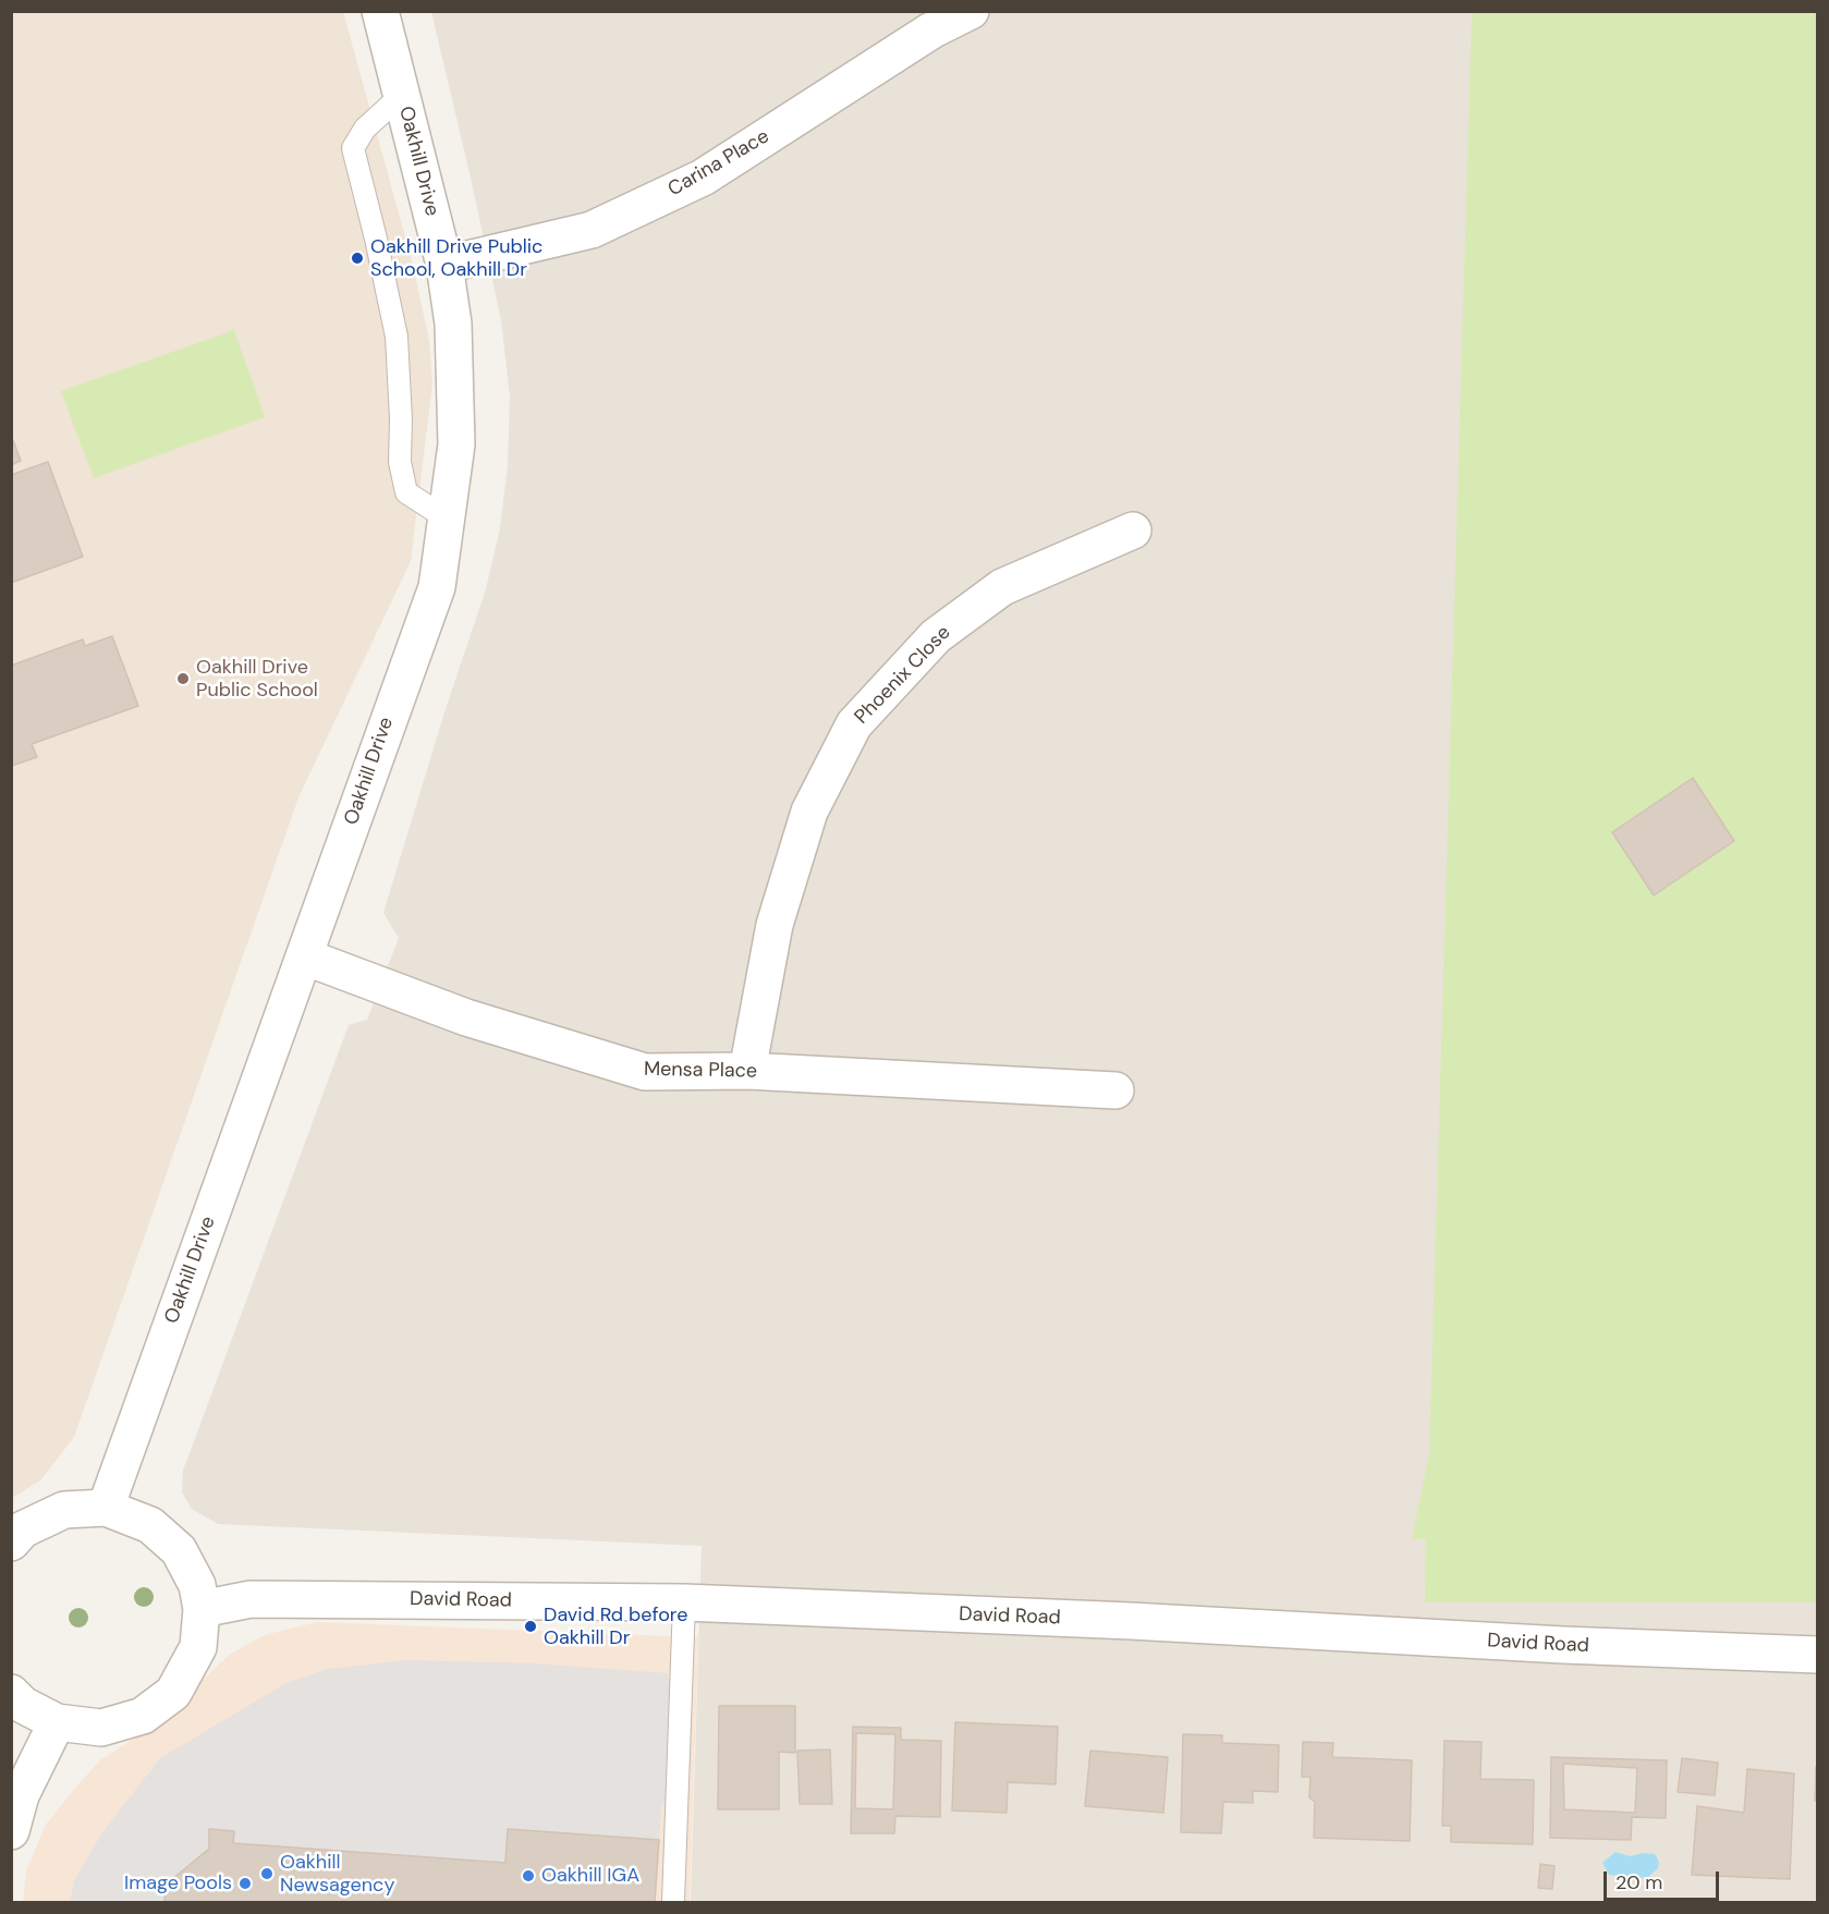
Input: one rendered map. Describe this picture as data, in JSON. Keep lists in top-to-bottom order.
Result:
{
  "streets": {
    "street": [
      "Oakhill Drive",
      "Carina Place",
      "Phoenix Close",
      "Mensa Place",
      "David Road"
    ]
  },
  "crossings": [
    ["Oakhill Drive", "Carina Place"],
    ["Oakhill Drive", "Mensa Place"],
    ["Phoenix Close", "Mensa Place"]
  ],
  "places": [
    "Oakhill Drive Public School, Oakhill Dr",
    "Oakhill Drive Public School",
    "David Rd before Oakhill Dr",
    "Oakhill Newsagency",
    "Oakhill IGA",
    "Image Pools"
  ],
  "scale_bar": "20 m"
}
